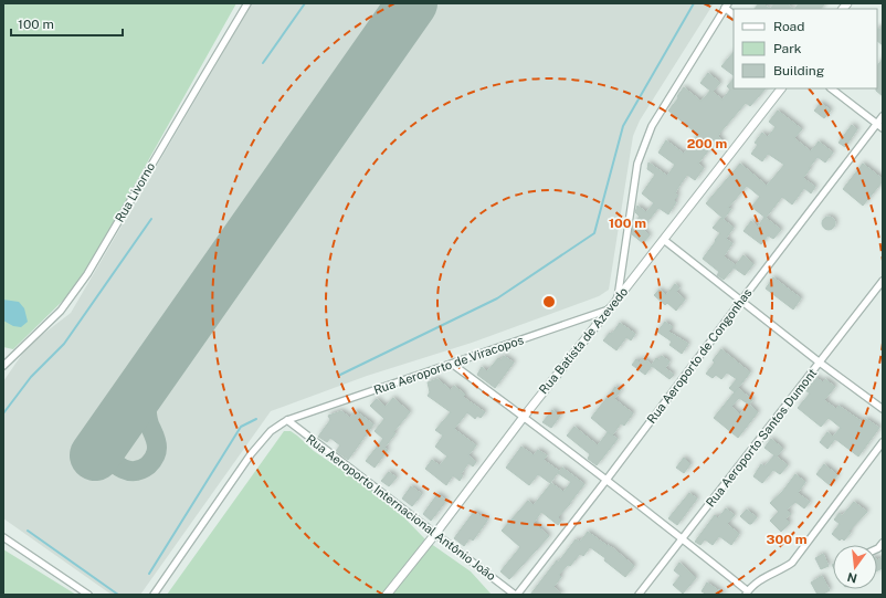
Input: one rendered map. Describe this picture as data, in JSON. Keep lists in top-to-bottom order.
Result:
{
  "streets": {
    "street": [
      "Rua Livorno",
      "Rua Batista de Azevedo",
      "Rua Aeroporto de Congonhas",
      "Rua Aeroporto de Viracopos",
      "Rua Aeroporto Santos Dumont",
      "Rua Aeroporto Internacional Antônio João"
    ]
  },
  "crossings": [
    ["Rua Batista de Azevedo", "Rua Aeroporto de Viracopos"],
    ["Rua Batista de Azevedo", "Rua Aeroporto Internacional Antônio João"],
    ["Rua Aeroporto de Congonhas", "Rua Aeroporto Internacional Antônio João"],
    ["Rua Aeroporto de Viracopos", "Rua Aeroporto Internacional Antônio João"]
  ],
  "legend": ["Road", "Park", "Building"],
  "scale_bar": "100 m",
  "north": "bottom",
  "rings": ["200 m", "100 m", "300 m"]
}
